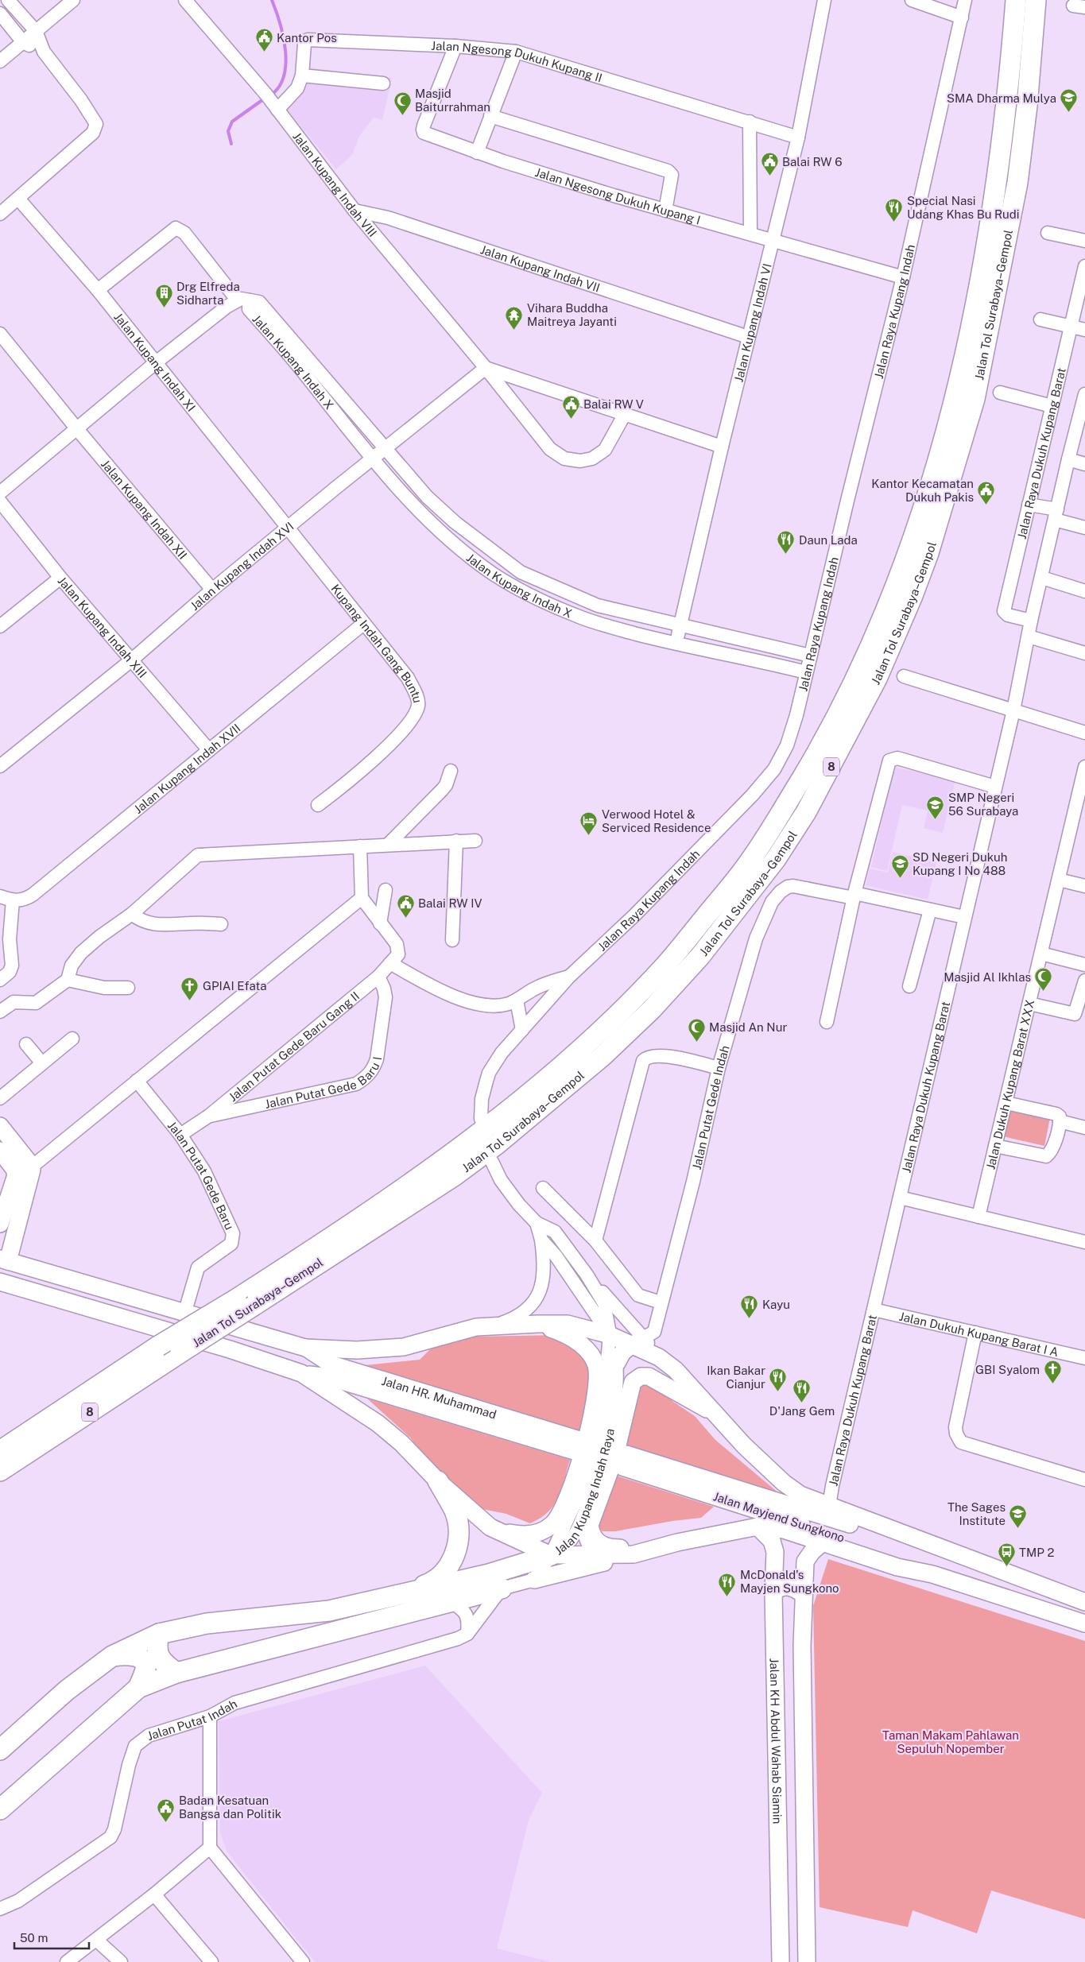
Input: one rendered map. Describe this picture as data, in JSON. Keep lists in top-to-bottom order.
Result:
{
  "streets": {
    "highway": ["Jalan Tol Surabaya–Gempol", "8"],
    "main road": ["Jalan HR. Muhammad", "Jalan Mayjend Sungkono", "Jalan KH Abdul Wahab Siamin"],
    "street": [
      "Jalan Ngesong Dukuh Kupang II",
      "Jalan Kupang Indah VIII",
      "Jalan Ngesong Dukuh Kupang I",
      "Jalan Kupang Indah VII",
      "Jalan Raya Kupang Indah",
      "Jalan Kupang Indah VI",
      "Jalan Kupang Indah X",
      "Jalan Kupang Indah XI",
      "Jalan Raya Dukuh Kupang Barat",
      "Jalan Kupang Indah XII",
      "Jalan Kupang Indah XVI",
      "Jalan Kupang Indah XIII",
      "Kupang Indah Gang Buntu",
      "Jalan Kupang Indah XVII",
      "Jalan Putat Gede Baru Gang II",
      "Jalan Putat Gede Baru I",
      "Jalan Dukuh Kupang Barat XXX",
      "Jalan Putat Gede Indah",
      "Jalan Putat Gede Baru",
      "Jalan Dukuh Kupang Barat I A",
      "Jalan Kupang Indah Raya",
      "Jalan Putat Indah"
    ]
  },
  "crossings": [
    ["Jalan Ngesong Dukuh Kupang II", "Jalan Kupang Indah VIII"],
    ["Jalan Ngesong Dukuh Kupang II", "Jalan Ngesong Dukuh Kupang I"],
    ["Jalan Ngesong Dukuh Kupang II", "Jalan Kupang Indah VI"],
    ["Jalan Kupang Indah VIII", "Jalan Kupang Indah VII"],
    ["Jalan Kupang Indah VIII", "Jalan Kupang Indah XVI"],
    ["Jalan Ngesong Dukuh Kupang I", "Jalan Raya Kupang Indah"],
    ["Jalan Ngesong Dukuh Kupang I", "Jalan Kupang Indah VI"],
    ["Jalan Kupang Indah VII", "Jalan Kupang Indah VI"],
    ["Jalan Raya Kupang Indah", "Jalan Kupang Indah X"],
    ["Jalan Kupang Indah VI", "Jalan Kupang Indah X"],
    ["Jalan Kupang Indah X", "Jalan Kupang Indah XVI"],
    ["Jalan Kupang Indah XI", "Jalan Kupang Indah XVI"],
    ["Jalan Kupang Indah XI", "Kupang Indah Gang Buntu"],
    ["Jalan Raya Dukuh Kupang Barat", "Jalan Putat Gede Indah"],
    ["Jalan Raya Dukuh Kupang Barat", "Jalan Dukuh Kupang Barat I A"],
    ["Jalan Kupang Indah XII", "Jalan Kupang Indah XVI"],
    ["Jalan Kupang Indah XVI", "Jalan Kupang Indah XIII"],
    ["Jalan Kupang Indah XVI", "Kupang Indah Gang Buntu"],
    ["Jalan Kupang Indah XIII", "Jalan Kupang Indah XVII"],
    ["Kupang Indah Gang Buntu", "Jalan Kupang Indah XVII"],
    ["Jalan Putat Gede Baru Gang II", "Jalan Putat Gede Baru I"],
    ["Jalan Putat Gede Baru Gang II", "Jalan Putat Gede Baru"]
  ],
  "parks": ["Taman Makam Pahlawan Sepuluh Nopember"],
  "places": {
    "public building": [
      "Kantor Pos",
      "Balai RW 6",
      "Balai RW V",
      "Kantor Kecamatan Dukuh Pakis",
      "Balai RW IV",
      "Badan Kesatuan Bangsa dan Politik"
    ],
    "school or university": [
      "SMA Dharma Mulya",
      "SMP Negeri 56 Surabaya",
      "SD Negeri Dukuh Kupang I No 488",
      "The Sages Institute"
    ],
    "mosque": ["Masjid Baiturrahman", "Masjid Al Ikhlas", "Masjid An Nur"],
    "restaurant": [
      "Special Nasi Udang Khas Bu Rudi",
      "Daun Lada",
      "Kayu",
      "Ikan Bakar Cianjur",
      "D'Jang Gem",
      "McDonald's Mayjen Sungkono"
    ],
    "building": ["Drg Elfreda Sidharta"],
    "temple": ["Vihara Buddha Maitreya Jayanti"],
    "hotel": ["Verwood Hotel & Serviced Residence"],
    "church": ["GPIAI Efata", "GBI Syalom"],
    "bus stop": ["TMP 2"]
  },
  "scale_bar": "50 m"
}
